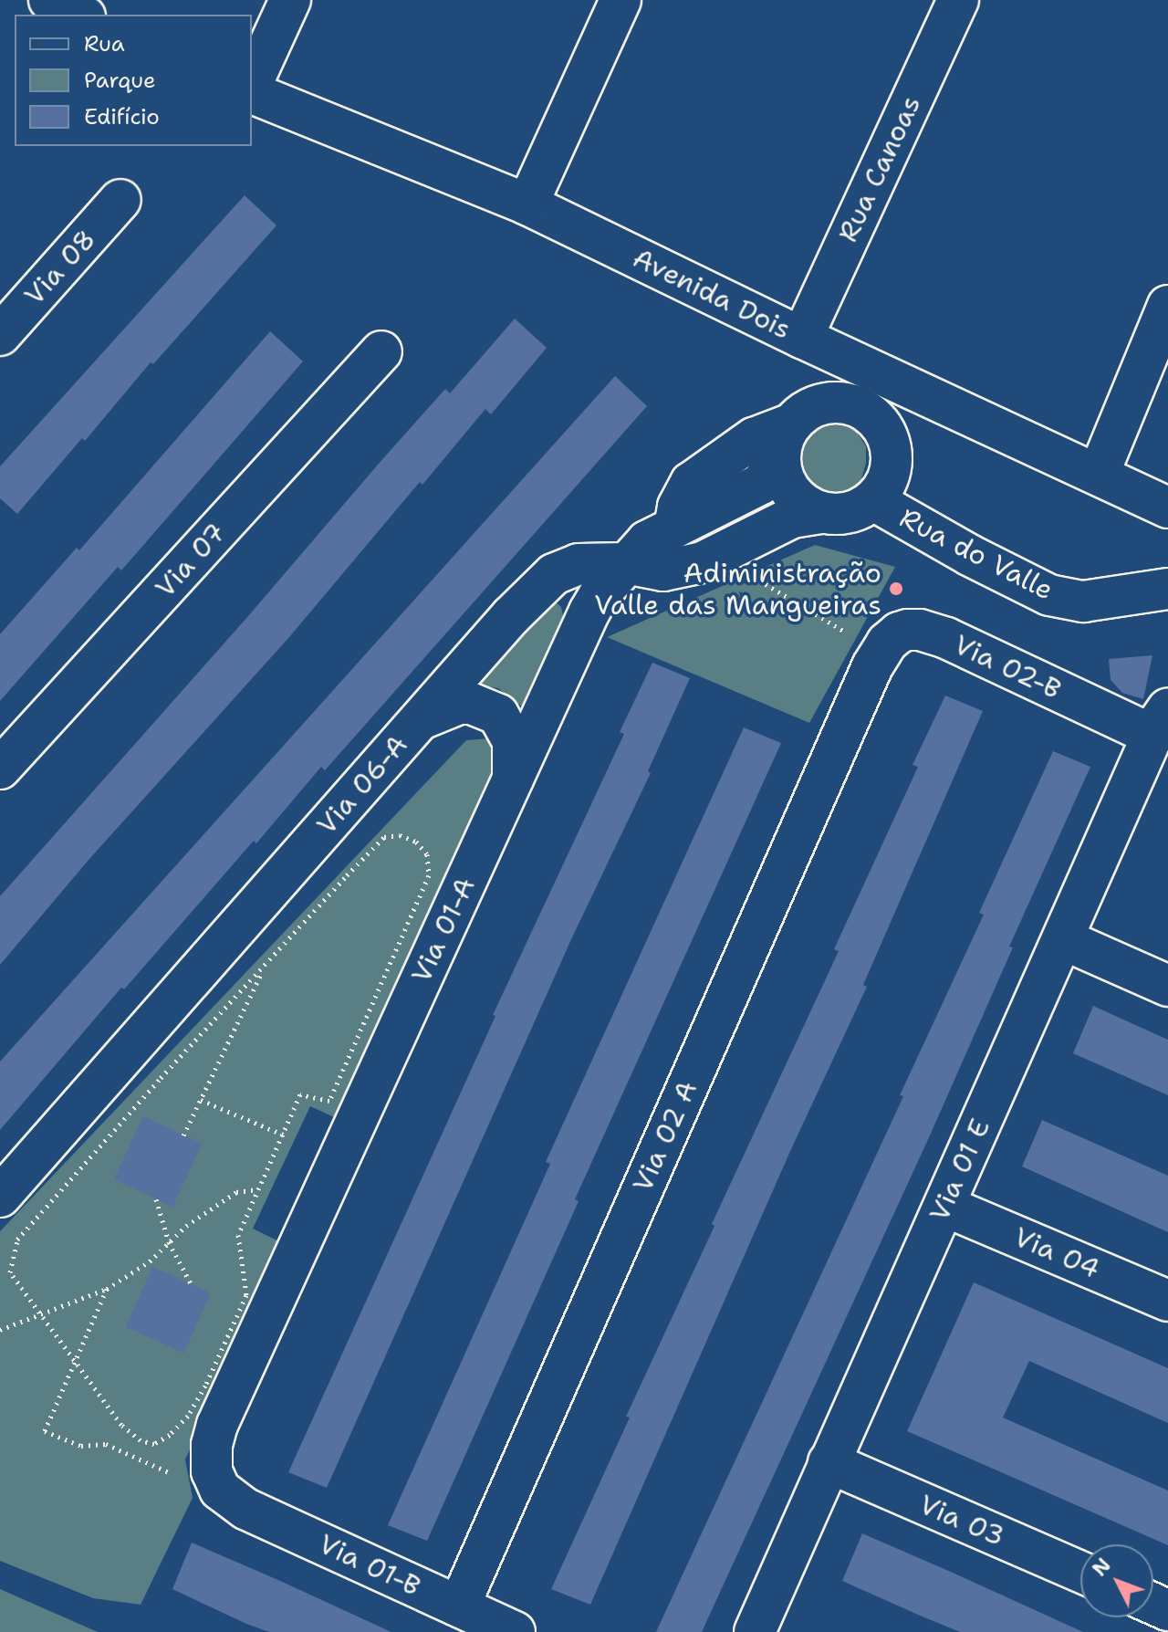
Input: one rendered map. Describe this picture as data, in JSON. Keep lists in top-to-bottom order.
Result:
{
  "streets": {
    "street": [
      "Rua Canoas",
      "Via 08",
      "Avenida Dois",
      "Rua do Valle",
      "Via 07",
      "Via 02-B",
      "Via 06-A",
      "Via 01-A",
      "Via 02 A",
      "Via 01 E",
      "Via 04",
      "Via 03",
      "Via 01-B"
    ]
  },
  "crossings": [
    ["Rua Canoas", "Avenida Dois"],
    ["Via 02-B", "Via 02 A"],
    ["Via 02-B", "Via 01 E"],
    ["Via 06-A", "Via 01-A"],
    ["Via 01-A", "Via 01-B"],
    ["Via 02 A", "Via 01-B"],
    ["Via 01 E", "Via 04"],
    ["Via 01 E", "Via 03"]
  ],
  "places": ["Adiministração Valle das Mangueiras"],
  "legend": ["Rua", "Parque", "Edifício"],
  "north": "top left"
}
